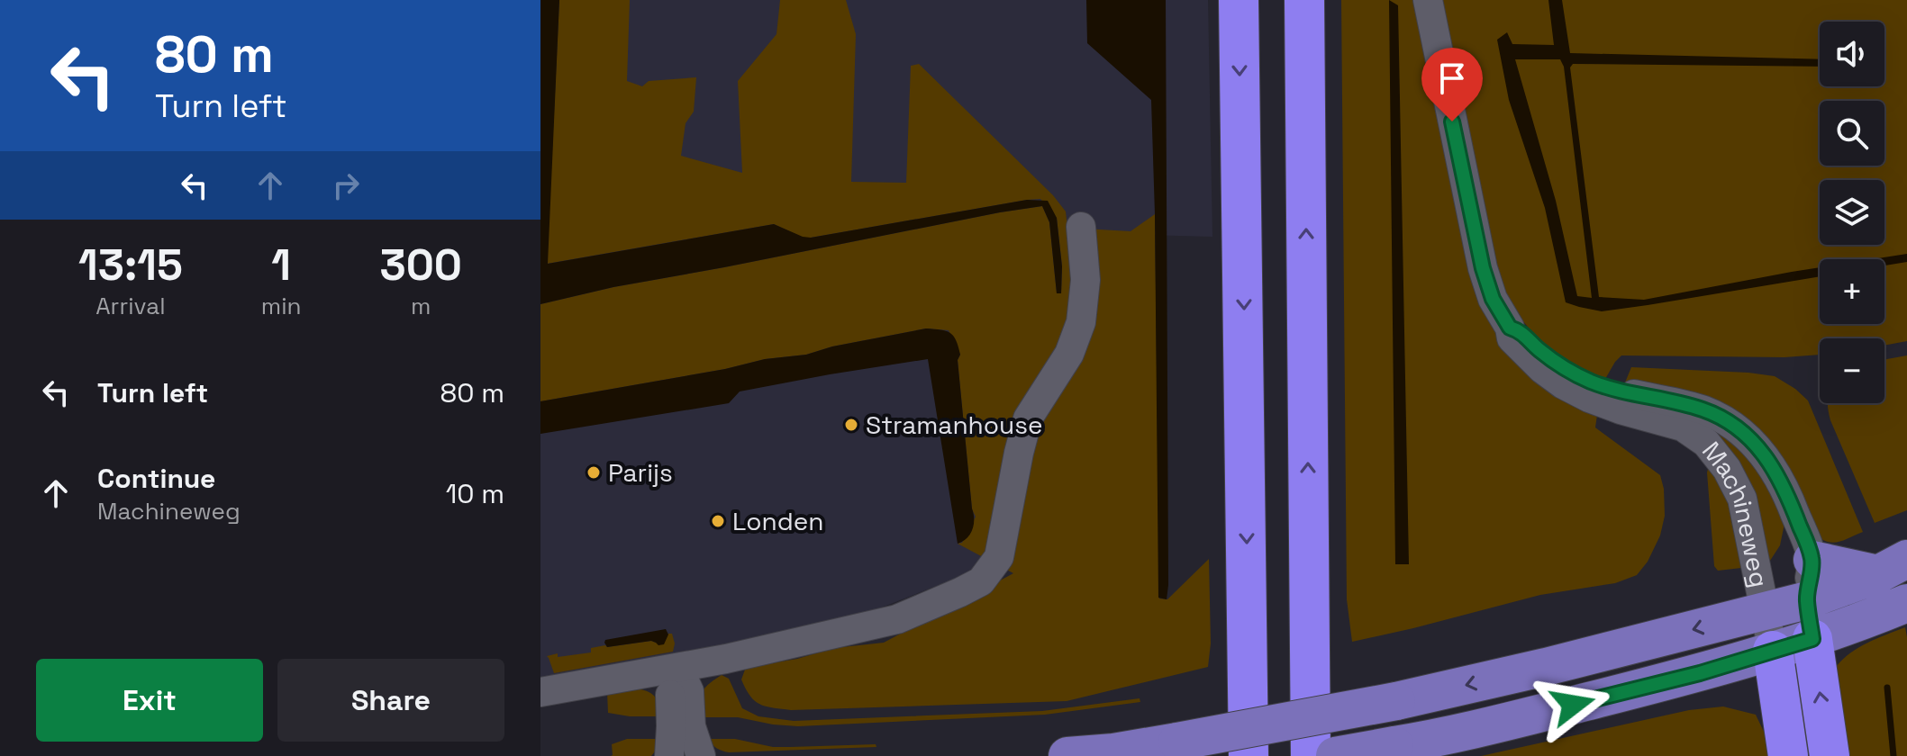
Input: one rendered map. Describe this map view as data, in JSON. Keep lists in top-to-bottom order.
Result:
{
  "streets": {
    "street": ["Machineweg"]
  },
  "places": ["Stramanhouse", "Parijs", "Londen"],
  "page": {
    "turn": ["80 m", "Turn left"],
    "map_buttons": ["+", "−"],
    "eta": [
      "13:15",
      "Arrival",
      "1",
      "min",
      "300",
      "m"
    ],
    "list": [
      {
        "name": "Turn left",
        "value": "80 m"
      },
      {
        "name": "Continue",
        "note": "Machineweg",
        "value": "10 m"
      }
    ],
    "buttons": ["Exit", "Share"]
  }
}
